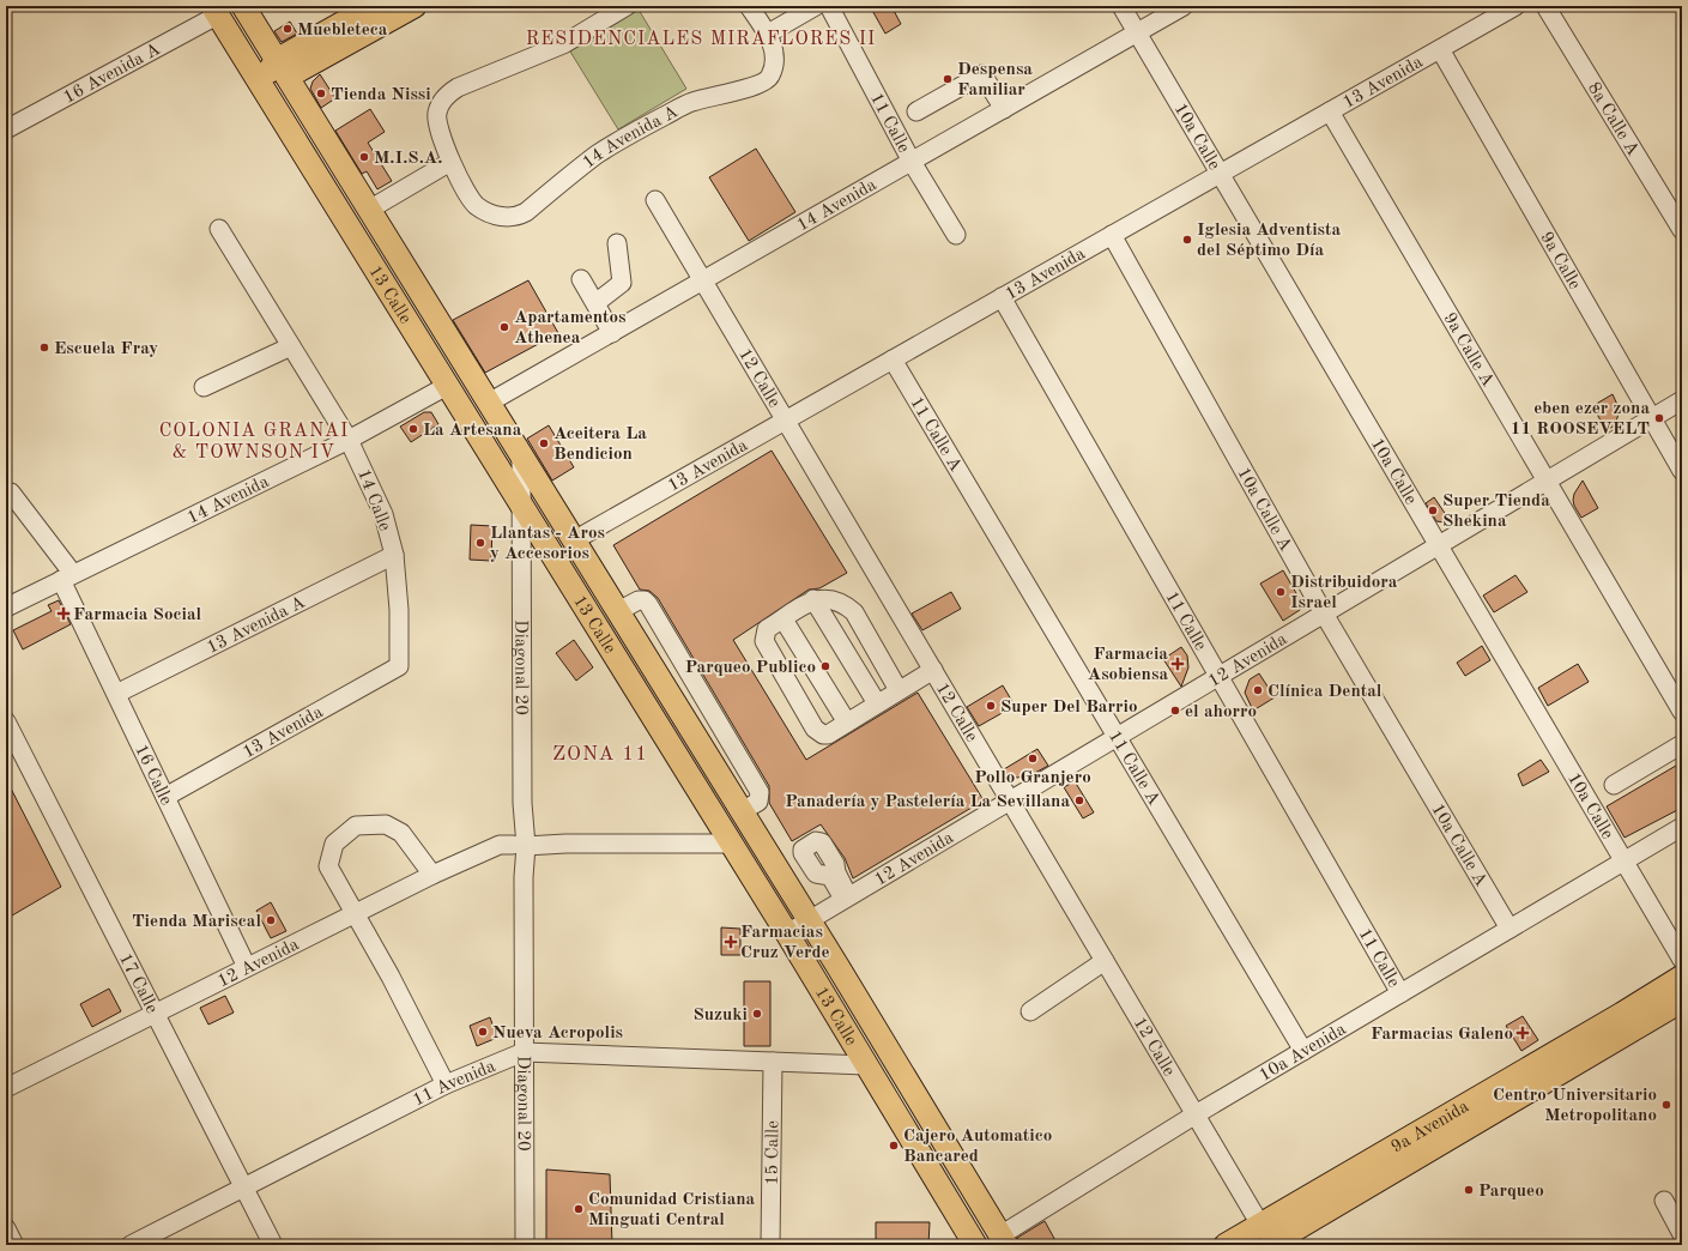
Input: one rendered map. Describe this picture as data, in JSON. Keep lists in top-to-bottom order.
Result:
{
  "streets": {
    "main road": ["13 Calle", "9a Avenida"],
    "street": [
      "16 Avenida A",
      "13 Avenida",
      "8a Calle A",
      "11 Calle",
      "10a Calle",
      "14 Avenida A",
      "14 Avenida",
      "9a Calle",
      "9a Calle A",
      "12 Calle",
      "11 Calle A",
      "14 Calle",
      "10a Calle A",
      "13 Avenida A",
      "12 Avenida",
      "Diagonal 20",
      "16 Calle",
      "17 Calle",
      "10a Avenida",
      "11 Avenida",
      "15 Calle"
    ]
  },
  "crossings": [
    ["16 Avenida A", "13 Calle"],
    ["13 Avenida", "11 Calle"],
    ["13 Avenida", "10a Calle"],
    ["13 Avenida", "9a Calle"],
    ["13 Avenida", "13 Calle"],
    ["13 Avenida", "9a Calle A"],
    ["13 Avenida", "12 Calle"],
    ["13 Avenida", "11 Calle A"],
    ["13 Avenida", "14 Calle"],
    ["13 Avenida", "10a Calle A"],
    ["13 Avenida", "16 Calle"],
    ["11 Calle", "14 Avenida"],
    ["11 Calle", "12 Avenida"],
    ["11 Calle", "10a Avenida"],
    ["10a Calle", "14 Avenida"],
    ["10a Calle", "12 Avenida"],
    ["10a Calle", "10a Avenida"],
    ["14 Avenida", "13 Calle"],
    ["14 Avenida", "12 Calle"],
    ["14 Avenida", "14 Calle"],
    ["14 Avenida", "16 Calle"],
    ["9a Calle", "12 Avenida"],
    ["13 Calle", "12 Avenida"],
    ["13 Calle", "Diagonal 20"],
    ["13 Calle", "10a Avenida"],
    ["13 Calle", "11 Avenida"],
    ["9a Calle A", "12 Avenida"],
    ["12 Calle", "12 Avenida"],
    ["12 Calle", "10a Avenida"],
    ["12 Calle", "9a Avenida"],
    ["11 Calle A", "12 Avenida"],
    ["11 Calle A", "10a Avenida"],
    ["14 Calle", "13 Avenida A"],
    ["10a Calle A", "12 Avenida"],
    ["10a Calle A", "10a Avenida"],
    ["13 Avenida A", "16 Calle"],
    ["12 Avenida", "Diagonal 20"],
    ["12 Avenida", "16 Calle"],
    ["12 Avenida", "17 Calle"],
    ["Diagonal 20", "11 Avenida"],
    ["17 Calle", "11 Avenida"],
    ["11 Avenida", "15 Calle"]
  ],
  "districts": ["RESIDENCIALES MIRAFLORES II", "COLONIA GRANAI & TOWNSON IV", "ZONA 11"],
  "places": {
    "other": [
      "Muebleteca",
      "Despensa Familiar",
      "Tienda Nissi",
      "M.I.S.A.",
      "Iglesia Adventista del Séptimo Día",
      "Apartamentos Athenea",
      "Escuela Fray",
      "eben ezer zona 11 ROOSEVELT",
      "La Artesana",
      "Aceitera La Bendicion",
      "Super Tienda Shekina",
      "Llantas - Aros y Accesorios",
      "Distribuidora Israel",
      "Parqueo Publico",
      "Clínica Dental",
      "Super Del Barrio",
      "el ahorro",
      "Pollo Granjero",
      "Panadería y Pastelería La Sevillana",
      "Tienda Mariscal",
      "Suzuki",
      "Nueva Acropolis",
      "Centro Universitario Metropolitano",
      "Cajero Automatico Bancared",
      "Parqueo",
      "Comunidad Cristiana Minguati Central"
    ],
    "health": [
      "Farmacia Social",
      "Farmacia Asobiensa",
      "Farmacias Cruz Verde",
      "Farmacias Galeno"
    ]
  }
}
